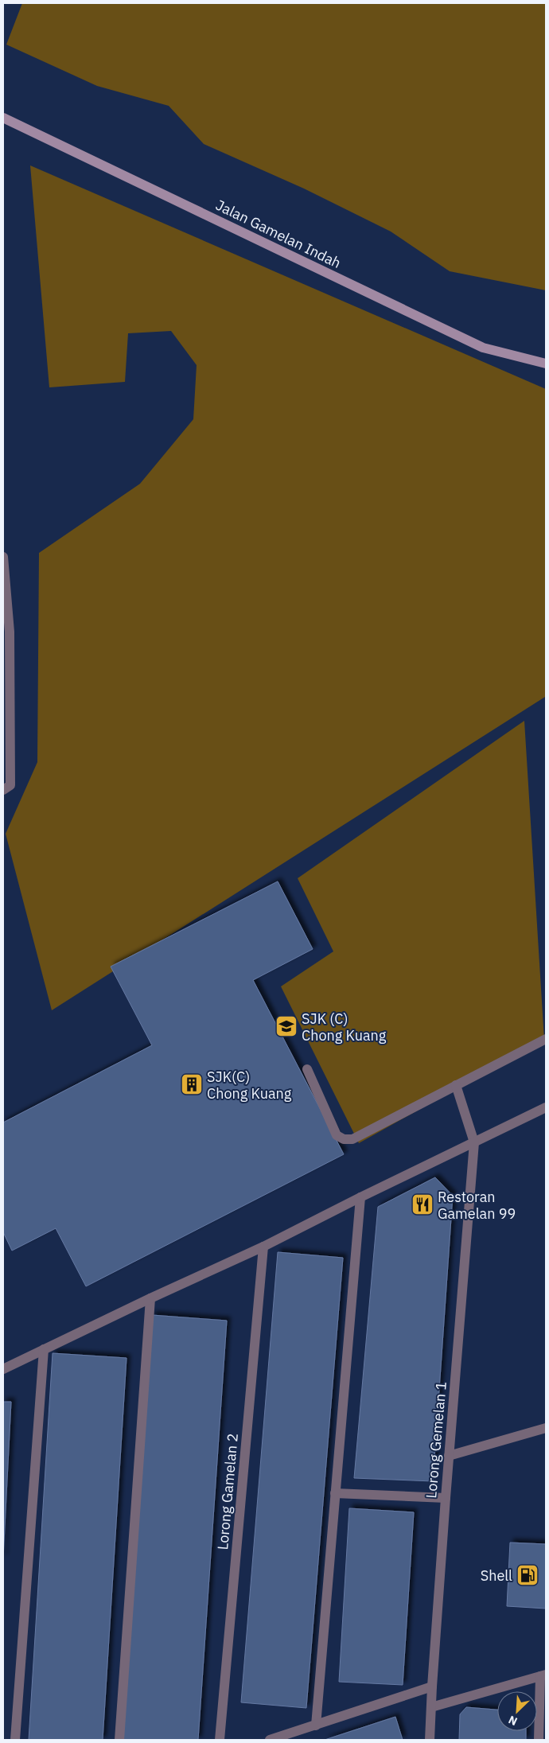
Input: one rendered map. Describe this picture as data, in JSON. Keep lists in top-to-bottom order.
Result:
{
  "streets": {
    "street": ["Jalan Gamelan Indah", "Lorong Gemelan 1", "Lorong Gamelan 2"]
  },
  "places": {
    "school or university": ["SJK (C) Chong Kuang"],
    "building": ["SJK(C) Chong Kuang"],
    "restaurant": ["Restoran Gamelan 99"],
    "fuel station": ["Shell"]
  },
  "north": "bottom left"
}
